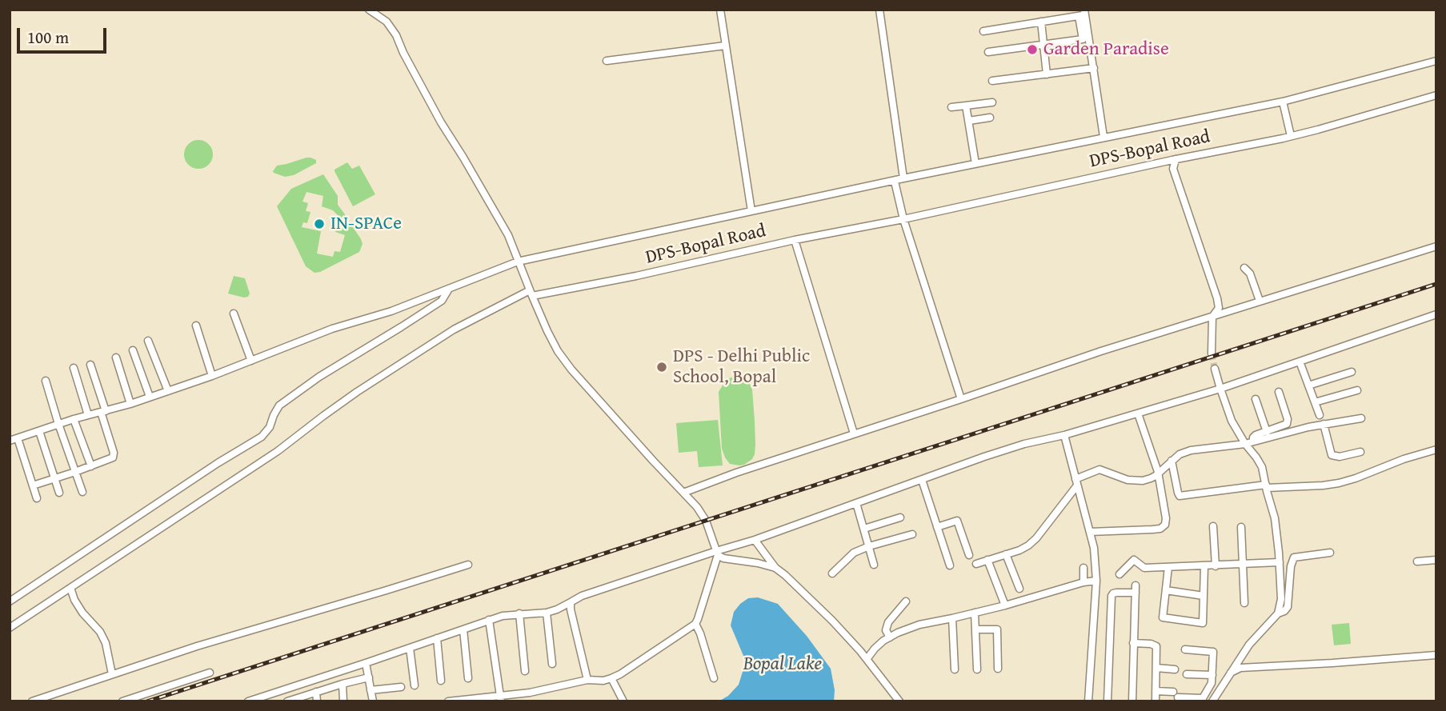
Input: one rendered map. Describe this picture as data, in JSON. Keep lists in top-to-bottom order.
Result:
{
  "streets": {
    "street": ["DPS-Bopal Road"]
  },
  "water": ["Bopal Lake"],
  "places": ["Garden Paradise", "IN-SPACe", "DPS - Delhi Public School, Bopal"],
  "scale_bar": "100 m"
}
